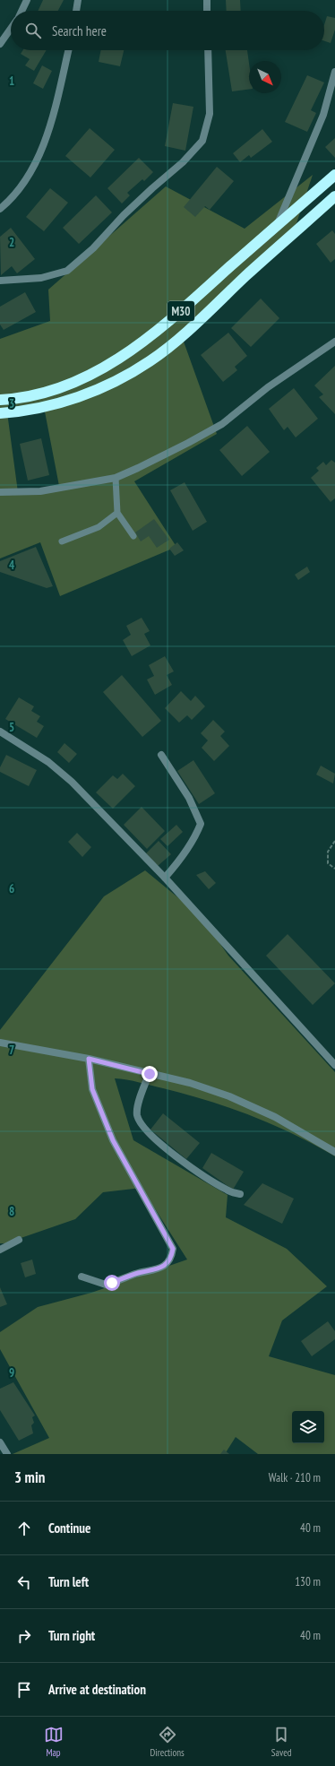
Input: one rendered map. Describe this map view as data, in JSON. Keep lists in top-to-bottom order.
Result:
{
  "streets": {
    "highway": ["M30"]
  },
  "north": "bottom right",
  "page": {
    "search": "Search here",
    "heading": ["3 min", "Walk · 210 m"],
    "list": [
      ["Continue", "40 m"],
      ["Turn left", "130 m"],
      ["Turn right", "40 m"],
      "Arrive at destination"
    ],
    "nav": ["Map", "Directions", "Saved"]
  },
  "grid": {
    "rows": [
      "1",
      "2",
      "3",
      "4",
      "5",
      "6",
      "7",
      "8",
      "9"
    ]
  }
}
